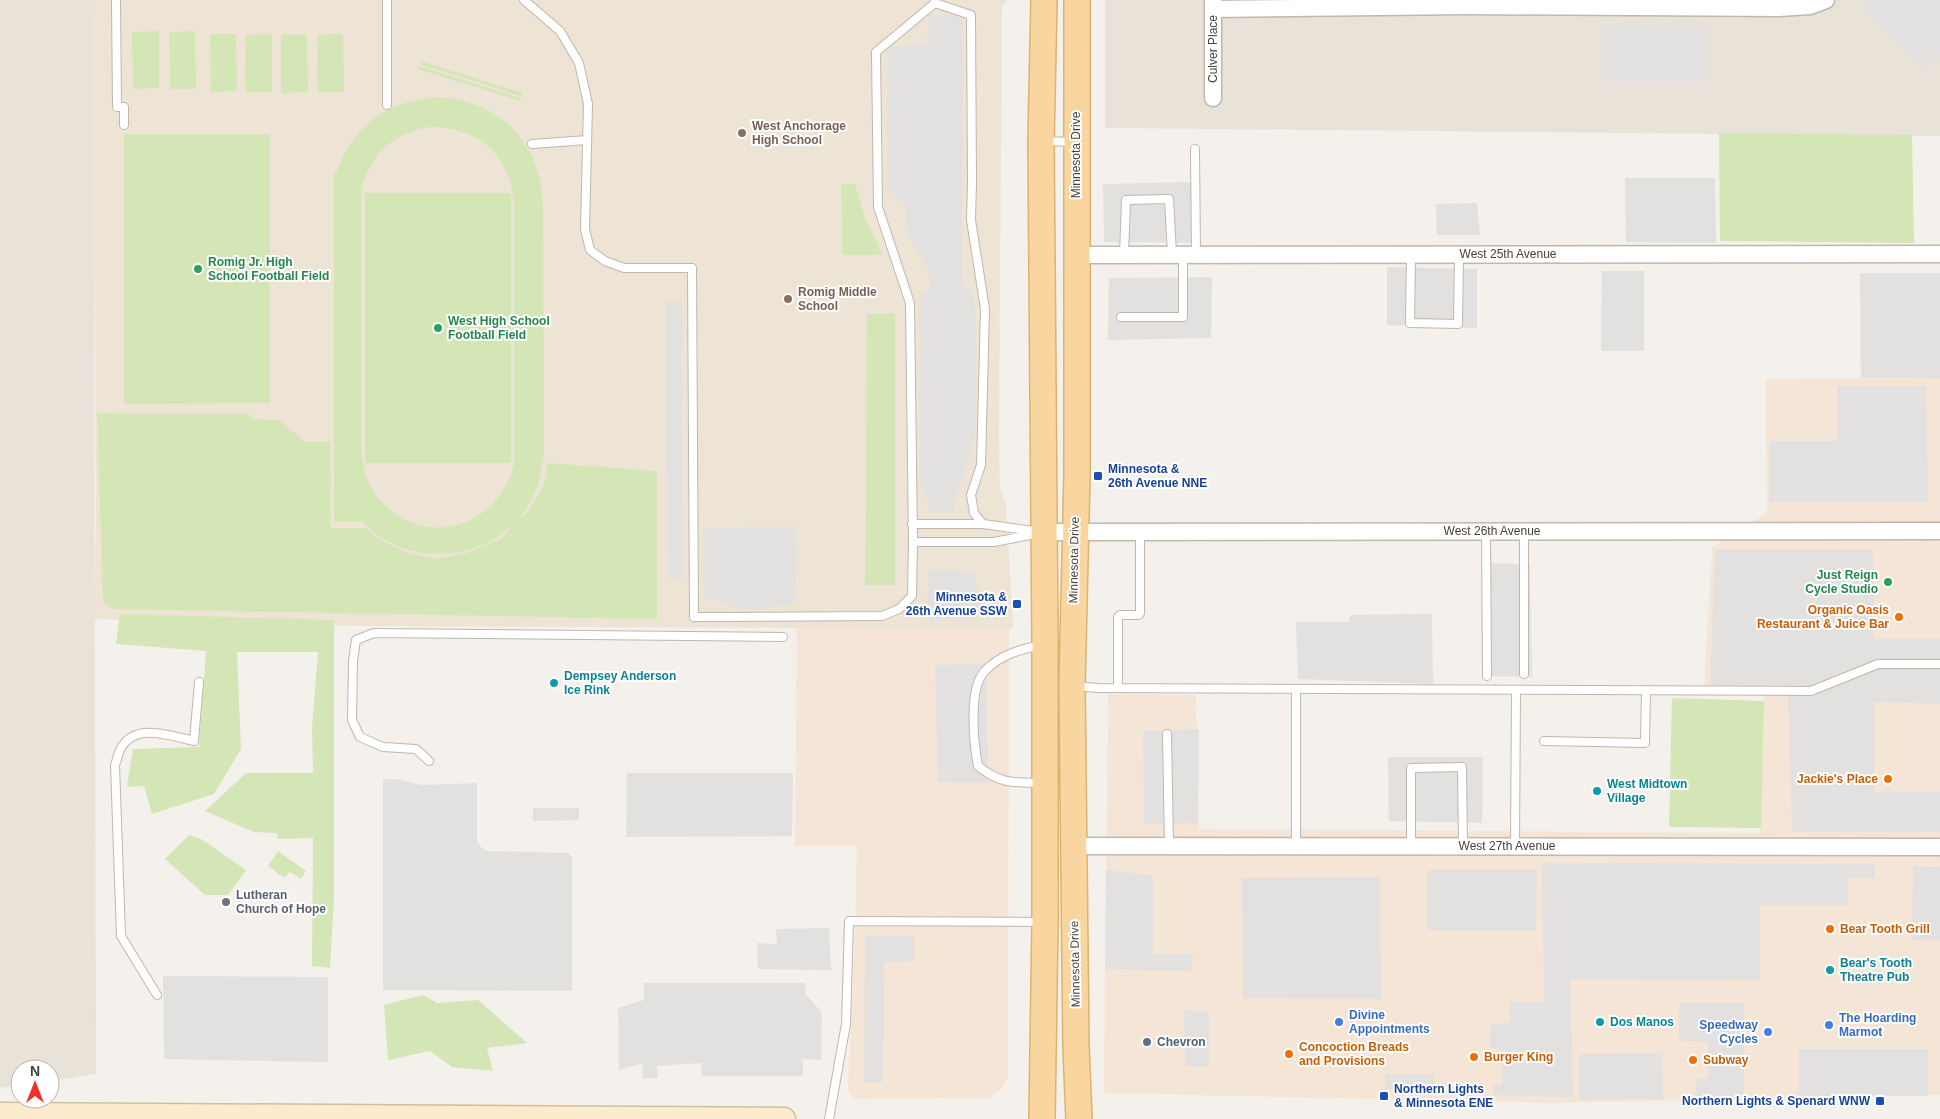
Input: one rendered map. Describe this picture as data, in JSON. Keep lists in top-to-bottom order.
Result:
{
  "streets": {
    "main road": ["Minnesota Drive"],
    "street": [
      "Culver Place",
      "West 25th Avenue",
      "West 26th Avenue",
      "West 27th Avenue"
    ]
  },
  "crossings": [
    ["Minnesota Drive", "West 25th Avenue"],
    ["Minnesota Drive", "West 26th Avenue"],
    ["Minnesota Drive", "West 27th Avenue"]
  ],
  "places": {
    "other": [
      "West Anchorage High School",
      "Romig Jr. High School Football Field",
      "Romig Middle School",
      "West High School Football Field",
      "Just Reign Cycle Studio",
      "Organic Oasis Restaurant & Juice Bar",
      "Dempsey Anderson Ice Rink",
      "Jackie's Place",
      "West Midtown Village",
      "Lutheran Church of Hope",
      "Bear Tooth Grill",
      "Bear's Tooth Theatre Pub",
      "Divine Appointments",
      "Dos Manos",
      "The Hoarding Marmot",
      "Speedway Cycles",
      "Chevron",
      "Concoction Breads and Provisions",
      "Burger King",
      "Subway"
    ],
    "transit": [
      "Minnesota & 26th Avenue NNE",
      "Minnesota & 26th Avenue SSW",
      "Northern Lights & Minnesota ENE",
      "Northern Lights & Spenard WNW"
    ]
  },
  "north": "top"
}
